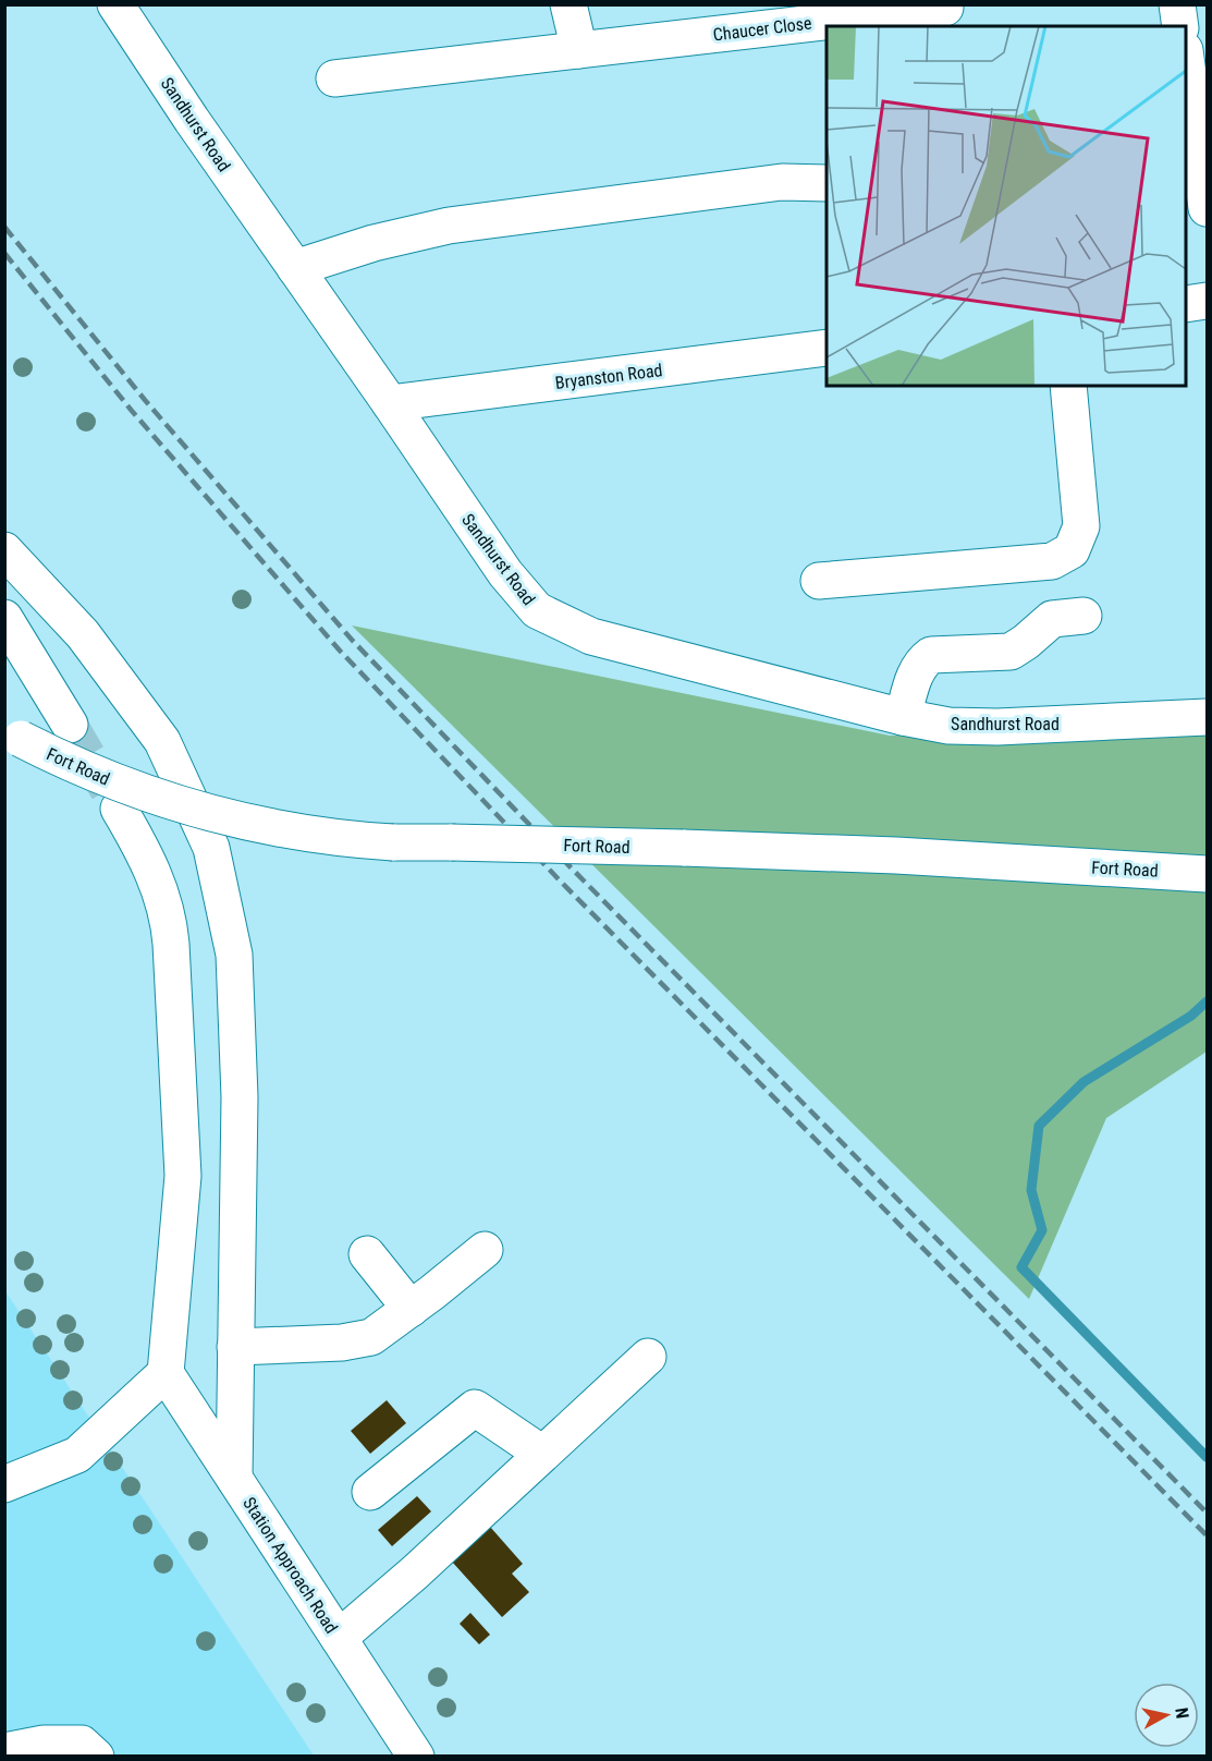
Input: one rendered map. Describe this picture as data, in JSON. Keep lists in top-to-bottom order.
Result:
{
  "streets": {
    "street": [
      "Chaucer Close",
      "Sandhurst Road",
      "Bryanston Road",
      "Fort Road",
      "Station Approach Road"
    ]
  },
  "crossings": [
    ["Sandhurst Road", "Bryanston Road"]
  ],
  "north": "right"
}
